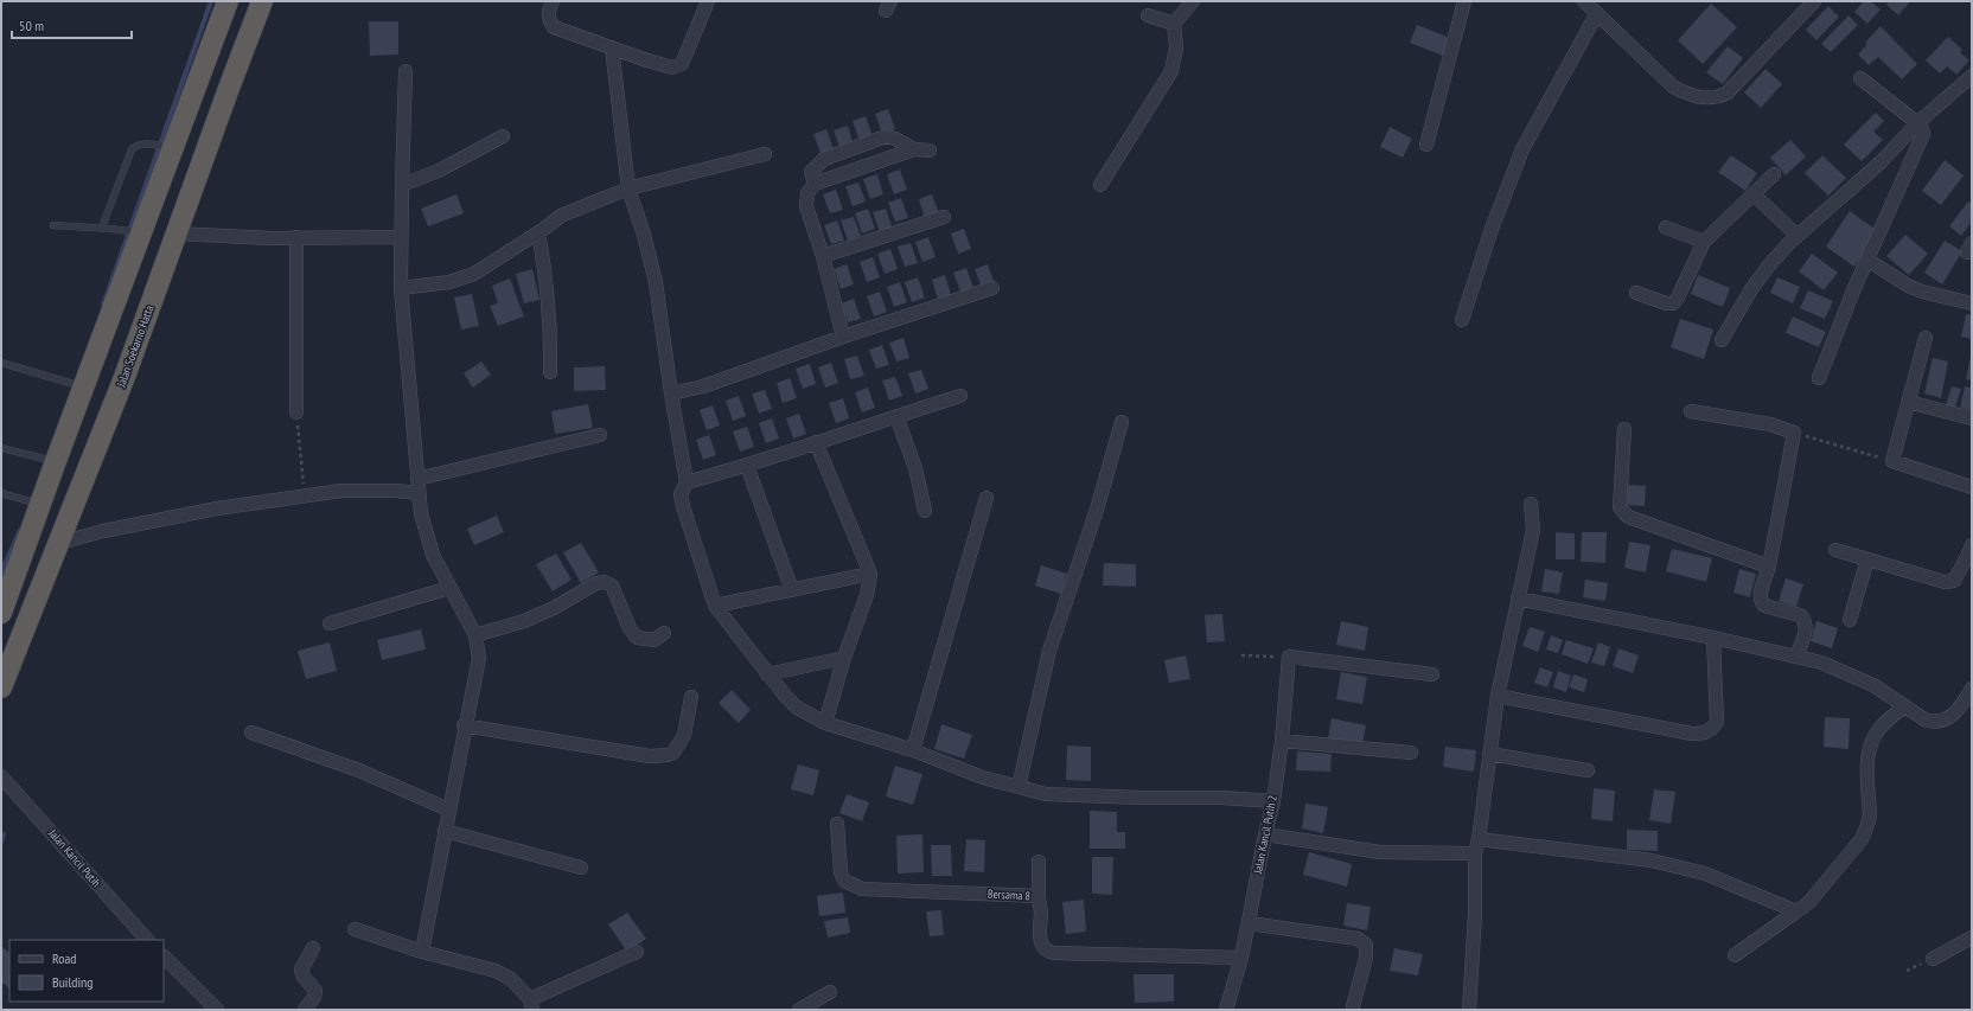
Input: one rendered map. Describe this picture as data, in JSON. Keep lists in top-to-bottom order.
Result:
{
  "streets": {
    "highway": ["Jalan Soekarno Hatta"],
    "street": ["Jalan Kancil Putih 2", "Jalan Kancil Putih", "Bersama 8"]
  },
  "crossings": [
    ["Jalan Kancil Putih 2", "Bersama 8"]
  ],
  "legend": ["Road", "Building"],
  "scale_bar": "50 m"
}
